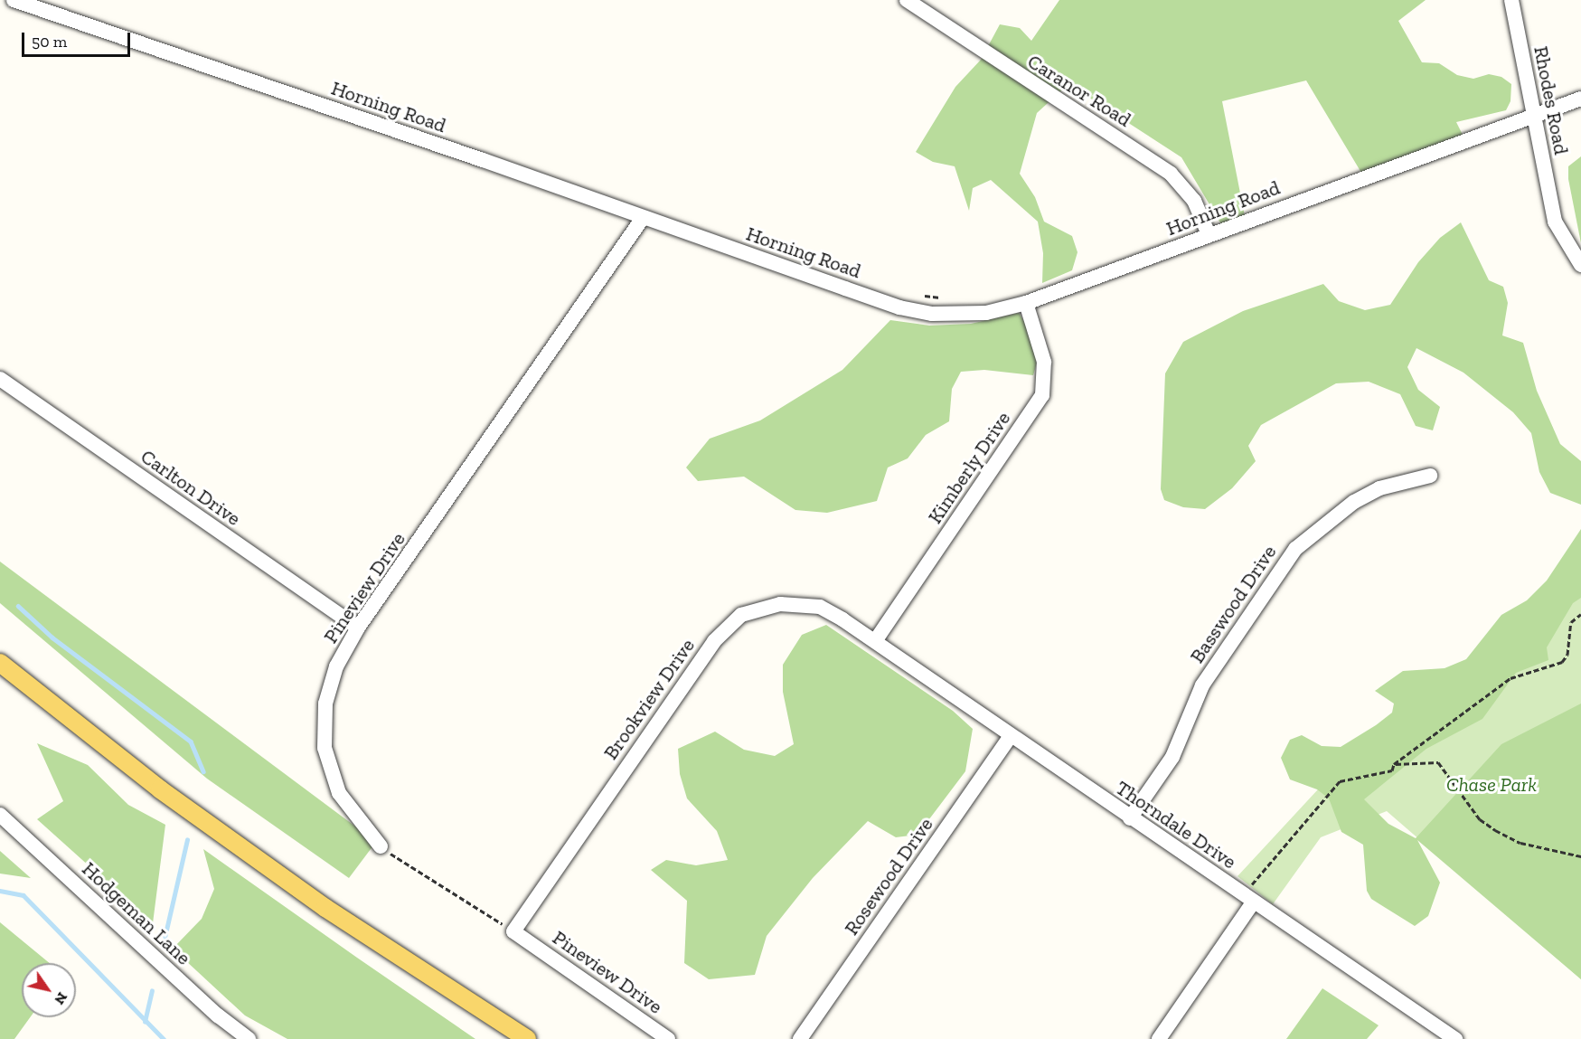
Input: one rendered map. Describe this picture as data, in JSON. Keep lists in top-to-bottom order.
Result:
{
  "streets": {
    "street": [
      "Caranor Road",
      "Rhodes Road",
      "Horning Road",
      "Kimberly Drive",
      "Carlton Drive",
      "Pineview Drive",
      "Basswood Drive",
      "Brookview Drive",
      "Thorndale Drive",
      "Rosewood Drive",
      "Hodgeman Lane"
    ]
  },
  "crossings": [
    ["Caranor Road", "Horning Road"],
    ["Rhodes Road", "Horning Road"],
    ["Horning Road", "Kimberly Drive"],
    ["Horning Road", "Pineview Drive"],
    ["Kimberly Drive", "Brookview Drive"],
    ["Kimberly Drive", "Thorndale Drive"],
    ["Carlton Drive", "Pineview Drive"],
    ["Pineview Drive", "Brookview Drive"],
    ["Basswood Drive", "Thorndale Drive"],
    ["Brookview Drive", "Thorndale Drive"],
    ["Thorndale Drive", "Rosewood Drive"]
  ],
  "parks": ["Chase Park"],
  "scale_bar": "50 m",
  "north": "bottom right"
}
